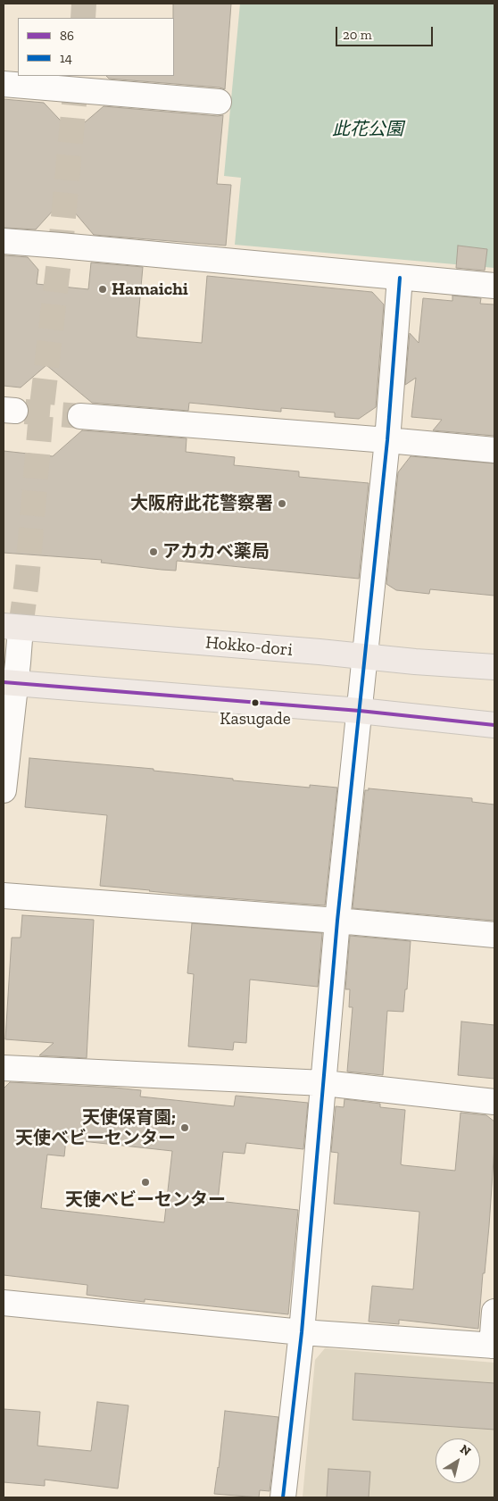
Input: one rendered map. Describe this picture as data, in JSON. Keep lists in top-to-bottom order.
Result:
{
  "streets": {
    "main road": ["Hokko-dori"]
  },
  "parks": ["此花公園"],
  "places": [
    "Hamaichi",
    "大阪府此花警察署",
    "アカカベ薬局",
    "Kasugade",
    "天使保育園; 天使ベビーセンター",
    "天使ベビーセンター"
  ],
  "lines": ["transit line 14", "transit line 86"],
  "legend": ["86", "14"],
  "scale_bar": "20 m",
  "north": "top right"
}
